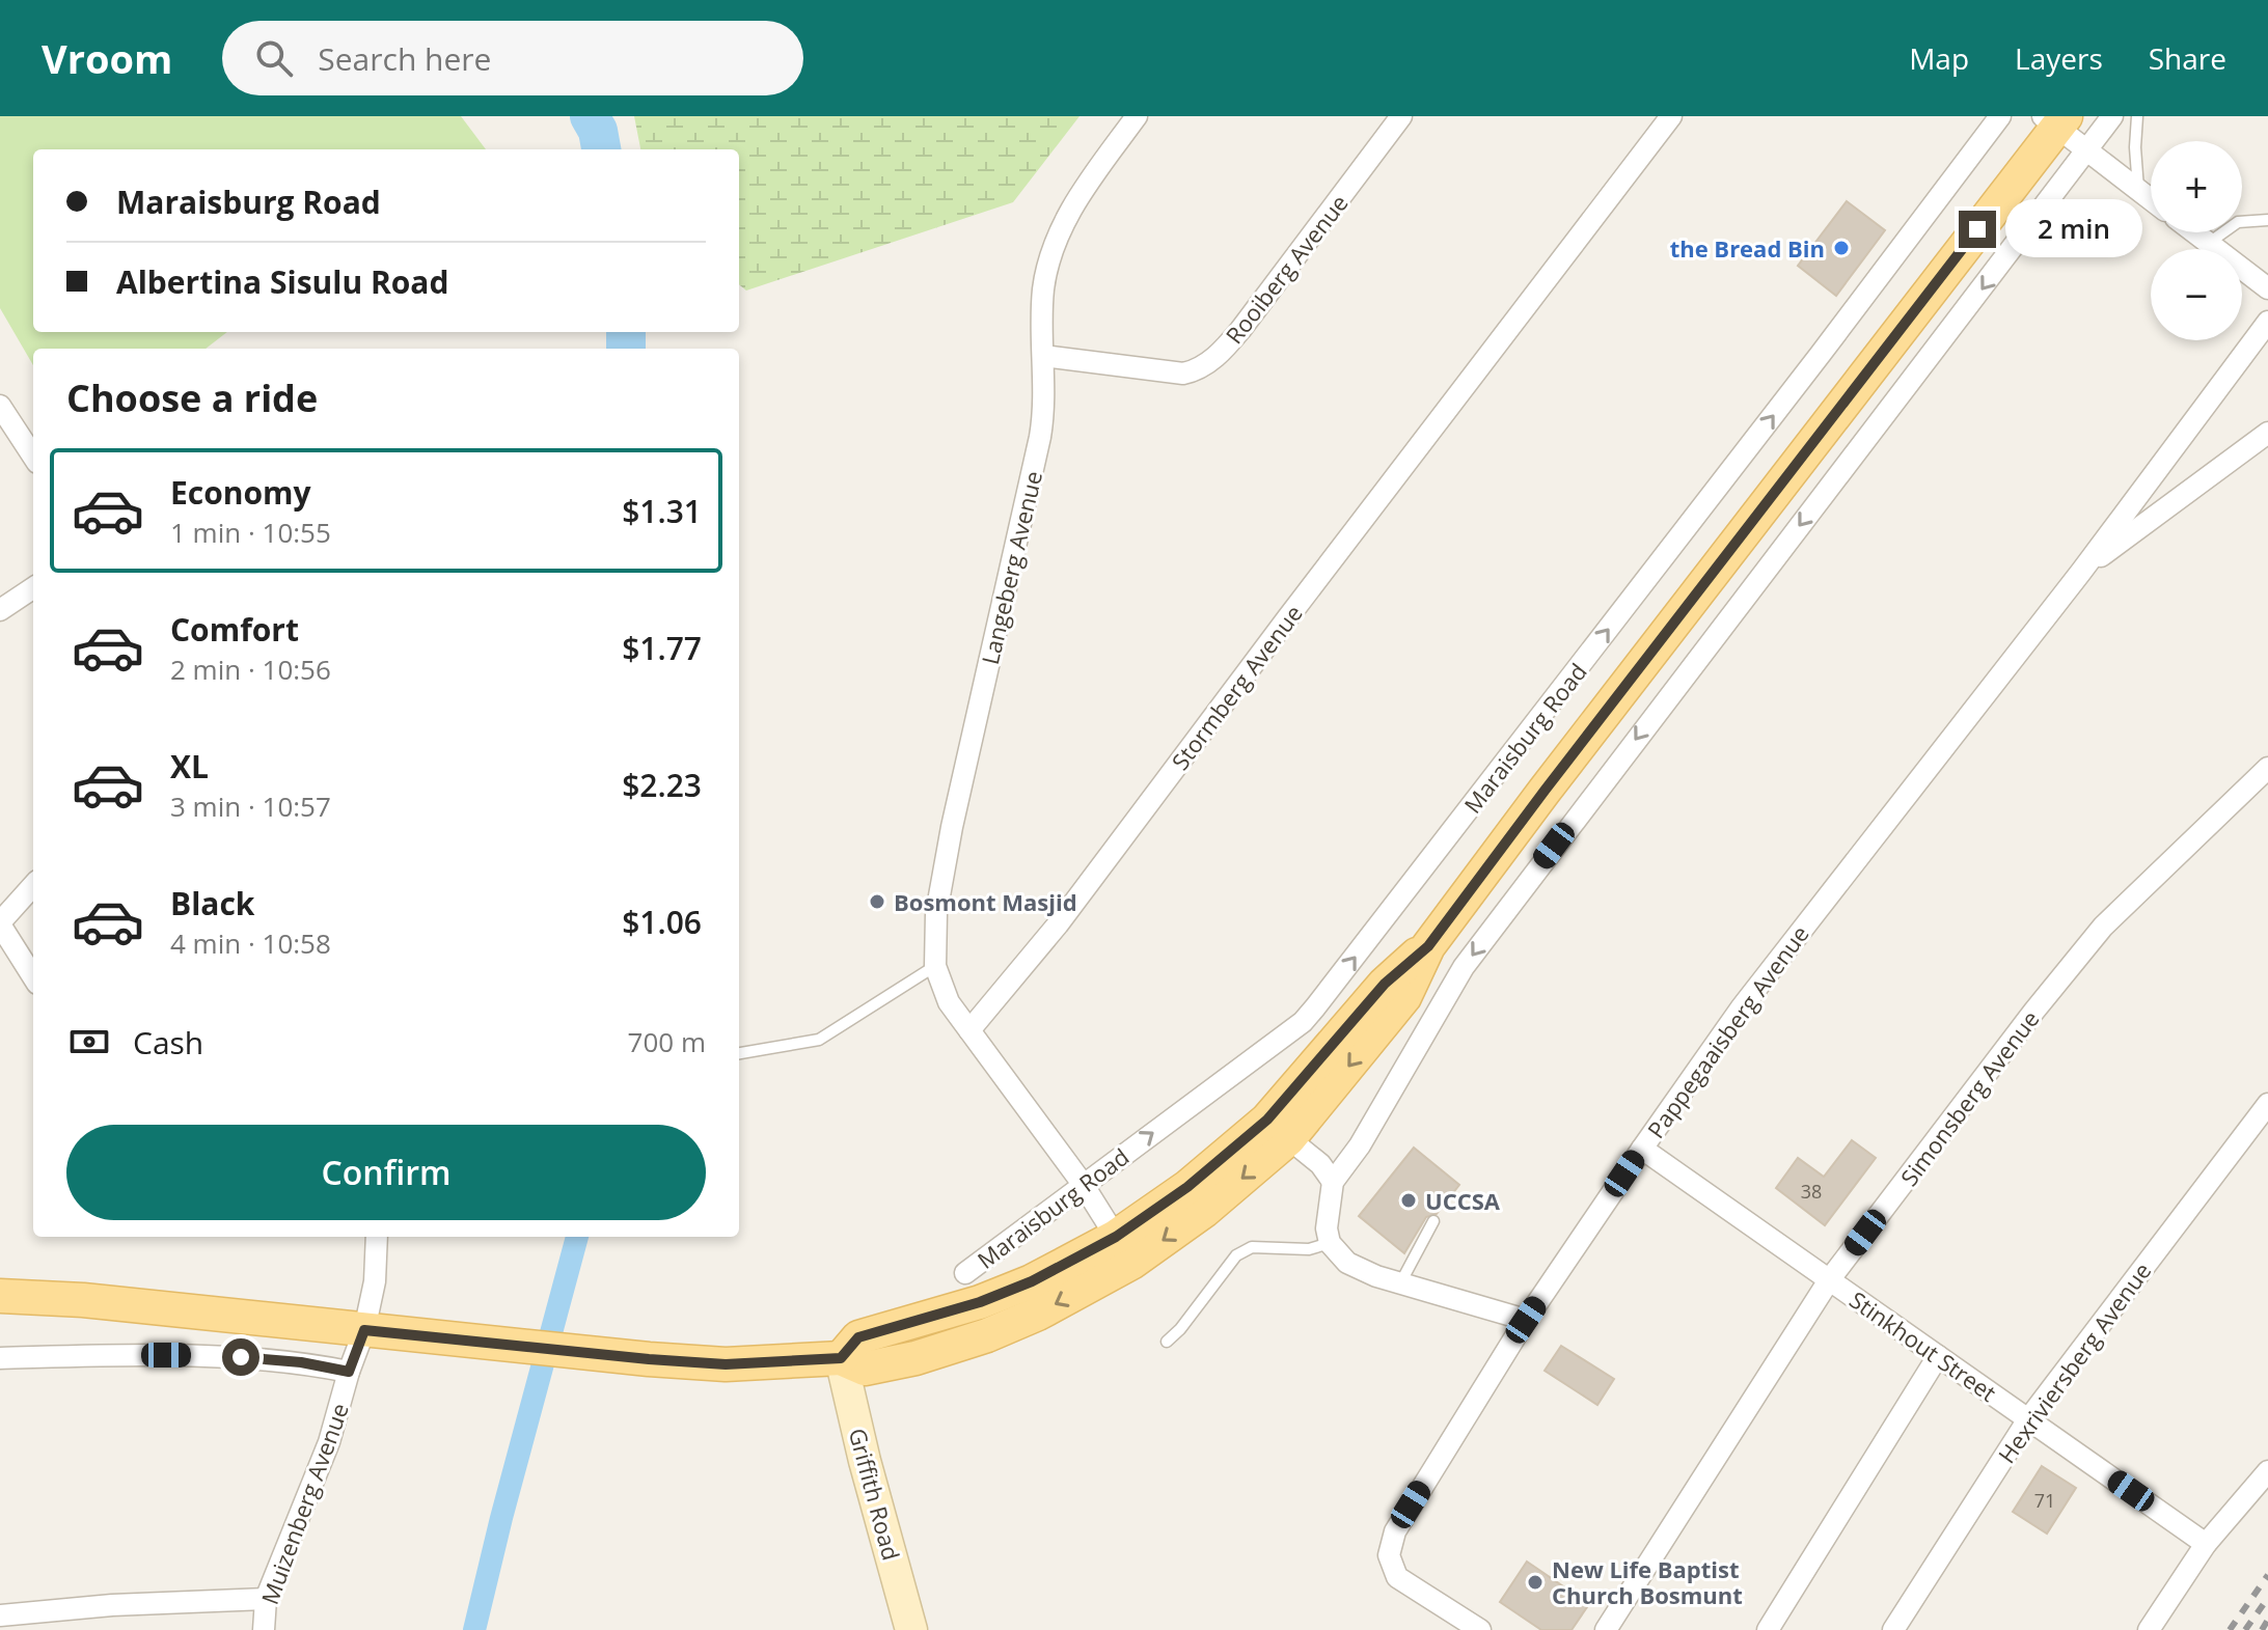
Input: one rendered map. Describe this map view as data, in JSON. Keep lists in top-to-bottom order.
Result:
{
  "streets": {
    "street": [
      "Rooiberg Avenue",
      "Langeberg Avenue",
      "Stormberg Avenue",
      "Maraisburg Road",
      "Pappegaaisberg Avenue",
      "Simonsberg Avenue",
      "Stinkhout Street",
      "Hexriviersberg Avenue",
      "Griffith Road",
      "Muizenberg Avenue"
    ]
  },
  "crossings": [
    ["Rooiberg Avenue", "Langeberg Avenue"],
    ["Langeberg Avenue", "Stormberg Avenue"],
    ["Pappegaaisberg Avenue", "Stinkhout Street"],
    ["Simonsberg Avenue", "Stinkhout Street"],
    ["Stinkhout Street", "Hexriviersberg Avenue"]
  ],
  "places": [
    "the Bread Bin",
    "Bosmont Masjid",
    "UCCSA",
    "New Life Baptist Church Bosmunt"
  ],
  "house_numbers": ["38", "71"],
  "page": {
    "header": "Vroom",
    "search": "Search here",
    "nav": ["Map", "Layers", "Share"],
    "map_buttons": ["+", "−"],
    "banner": ["Maraisburg Road", "Albertina Sisulu Road"],
    "bubble": "2 min",
    "heading": "Choose a ride",
    "list": [
      {
        "name": "Economy",
        "note": "1 min · 10:55",
        "value": "$1.31"
      },
      {
        "name": "Comfort",
        "note": "2 min · 10:56",
        "value": "$1.77"
      },
      {
        "name": "XL",
        "note": "3 min · 10:57",
        "value": "$2.23"
      },
      {
        "name": "Black",
        "note": "4 min · 10:58",
        "value": "$1.06"
      }
    ],
    "pay": ["Cash", "700 m"],
    "buttons": "Confirm"
  }
}
